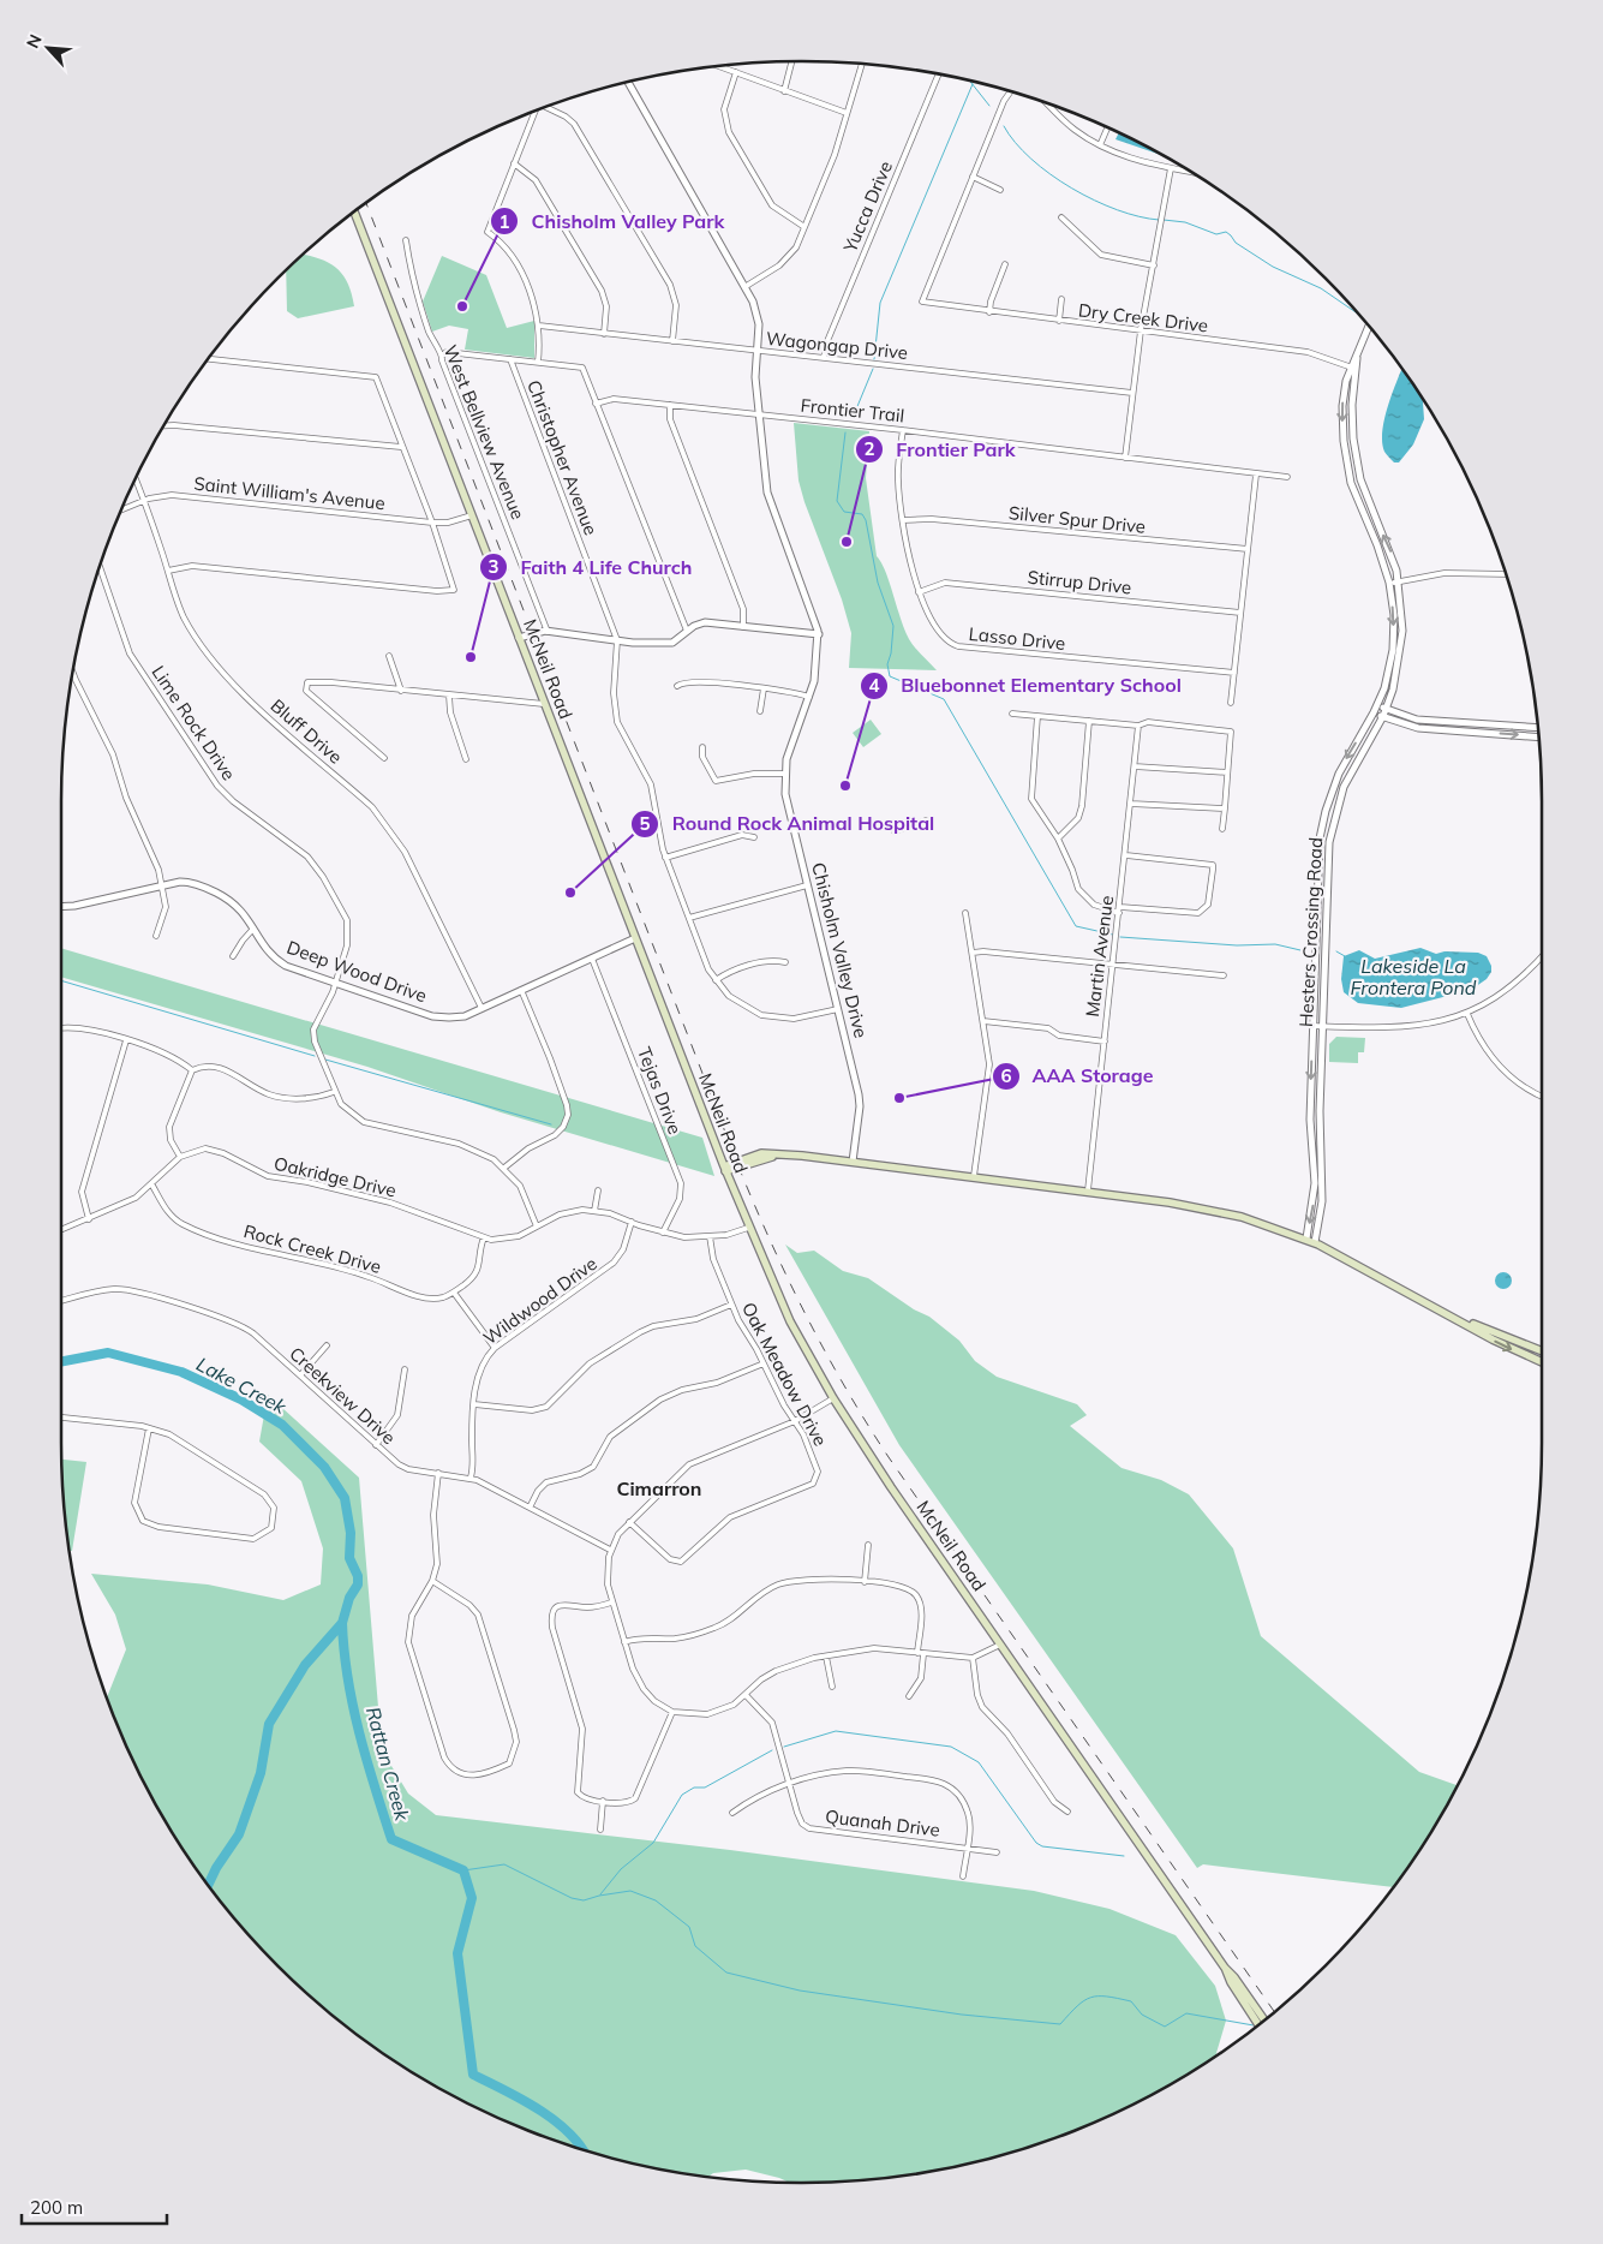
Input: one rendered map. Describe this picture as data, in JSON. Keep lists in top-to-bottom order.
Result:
{
  "streets": {
    "main road": ["McNeil Road"],
    "street": [
      "Yucca Drive",
      "Dry Creek Drive",
      "Wagongap Drive",
      "Frontier Trail",
      "West Bellview Avenue",
      "Christopher Avenue",
      "Saint William's Avenue",
      "Silver Spur Drive",
      "Stirrup Drive",
      "Lasso Drive",
      "Lime Rock Drive",
      "Bluff Drive",
      "Hesters Crossing Road",
      "Chisholm Valley Drive",
      "Martin Avenue",
      "Deep Wood Drive",
      "Tejas Drive",
      "Oakridge Drive",
      "Rock Creek Drive",
      "Wildwood Drive",
      "Oak Meadow Drive",
      "Creekview Drive",
      "Quanah Drive"
    ]
  },
  "crossings": [
    ["Yucca Drive", "Wagongap Drive"],
    ["Dry Creek Drive", "Hesters Crossing Road"],
    ["Wagongap Drive", "Chisholm Valley Drive"],
    ["Frontier Trail", "Lasso Drive"],
    ["Frontier Trail", "Chisholm Valley Drive"],
    ["Christopher Avenue", "Chisholm Valley Drive"],
    ["Saint William's Avenue", "McNeil Road"],
    ["Saint William's Avenue", "Bluff Drive"],
    ["Silver Spur Drive", "Lasso Drive"],
    ["Stirrup Drive", "Lasso Drive"],
    ["McNeil Road", "Deep Wood Drive"],
    ["McNeil Road", "Oakridge Drive"],
    ["Lime Rock Drive", "Deep Wood Drive"],
    ["Lime Rock Drive", "Oakridge Drive"],
    ["Bluff Drive", "Deep Wood Drive"],
    ["Deep Wood Drive", "Tejas Drive"],
    ["Tejas Drive", "Oakridge Drive"],
    ["Oakridge Drive", "Wildwood Drive"],
    ["Oakridge Drive", "Oak Meadow Drive"],
    ["Wildwood Drive", "Creekview Drive"]
  ],
  "districts": ["Cimarron"],
  "water": ["Lakeside La Frontera Pond", "Lake Creek", "Rattan Creek"],
  "places": [
    "Chisholm Valley Park",
    "Frontier Park",
    "Faith 4 Life Church",
    "Bluebonnet Elementary School",
    "Round Rock Animal Hospital",
    "AAA Storage"
  ],
  "scale_bar": "200 m",
  "north": "top left"
}
